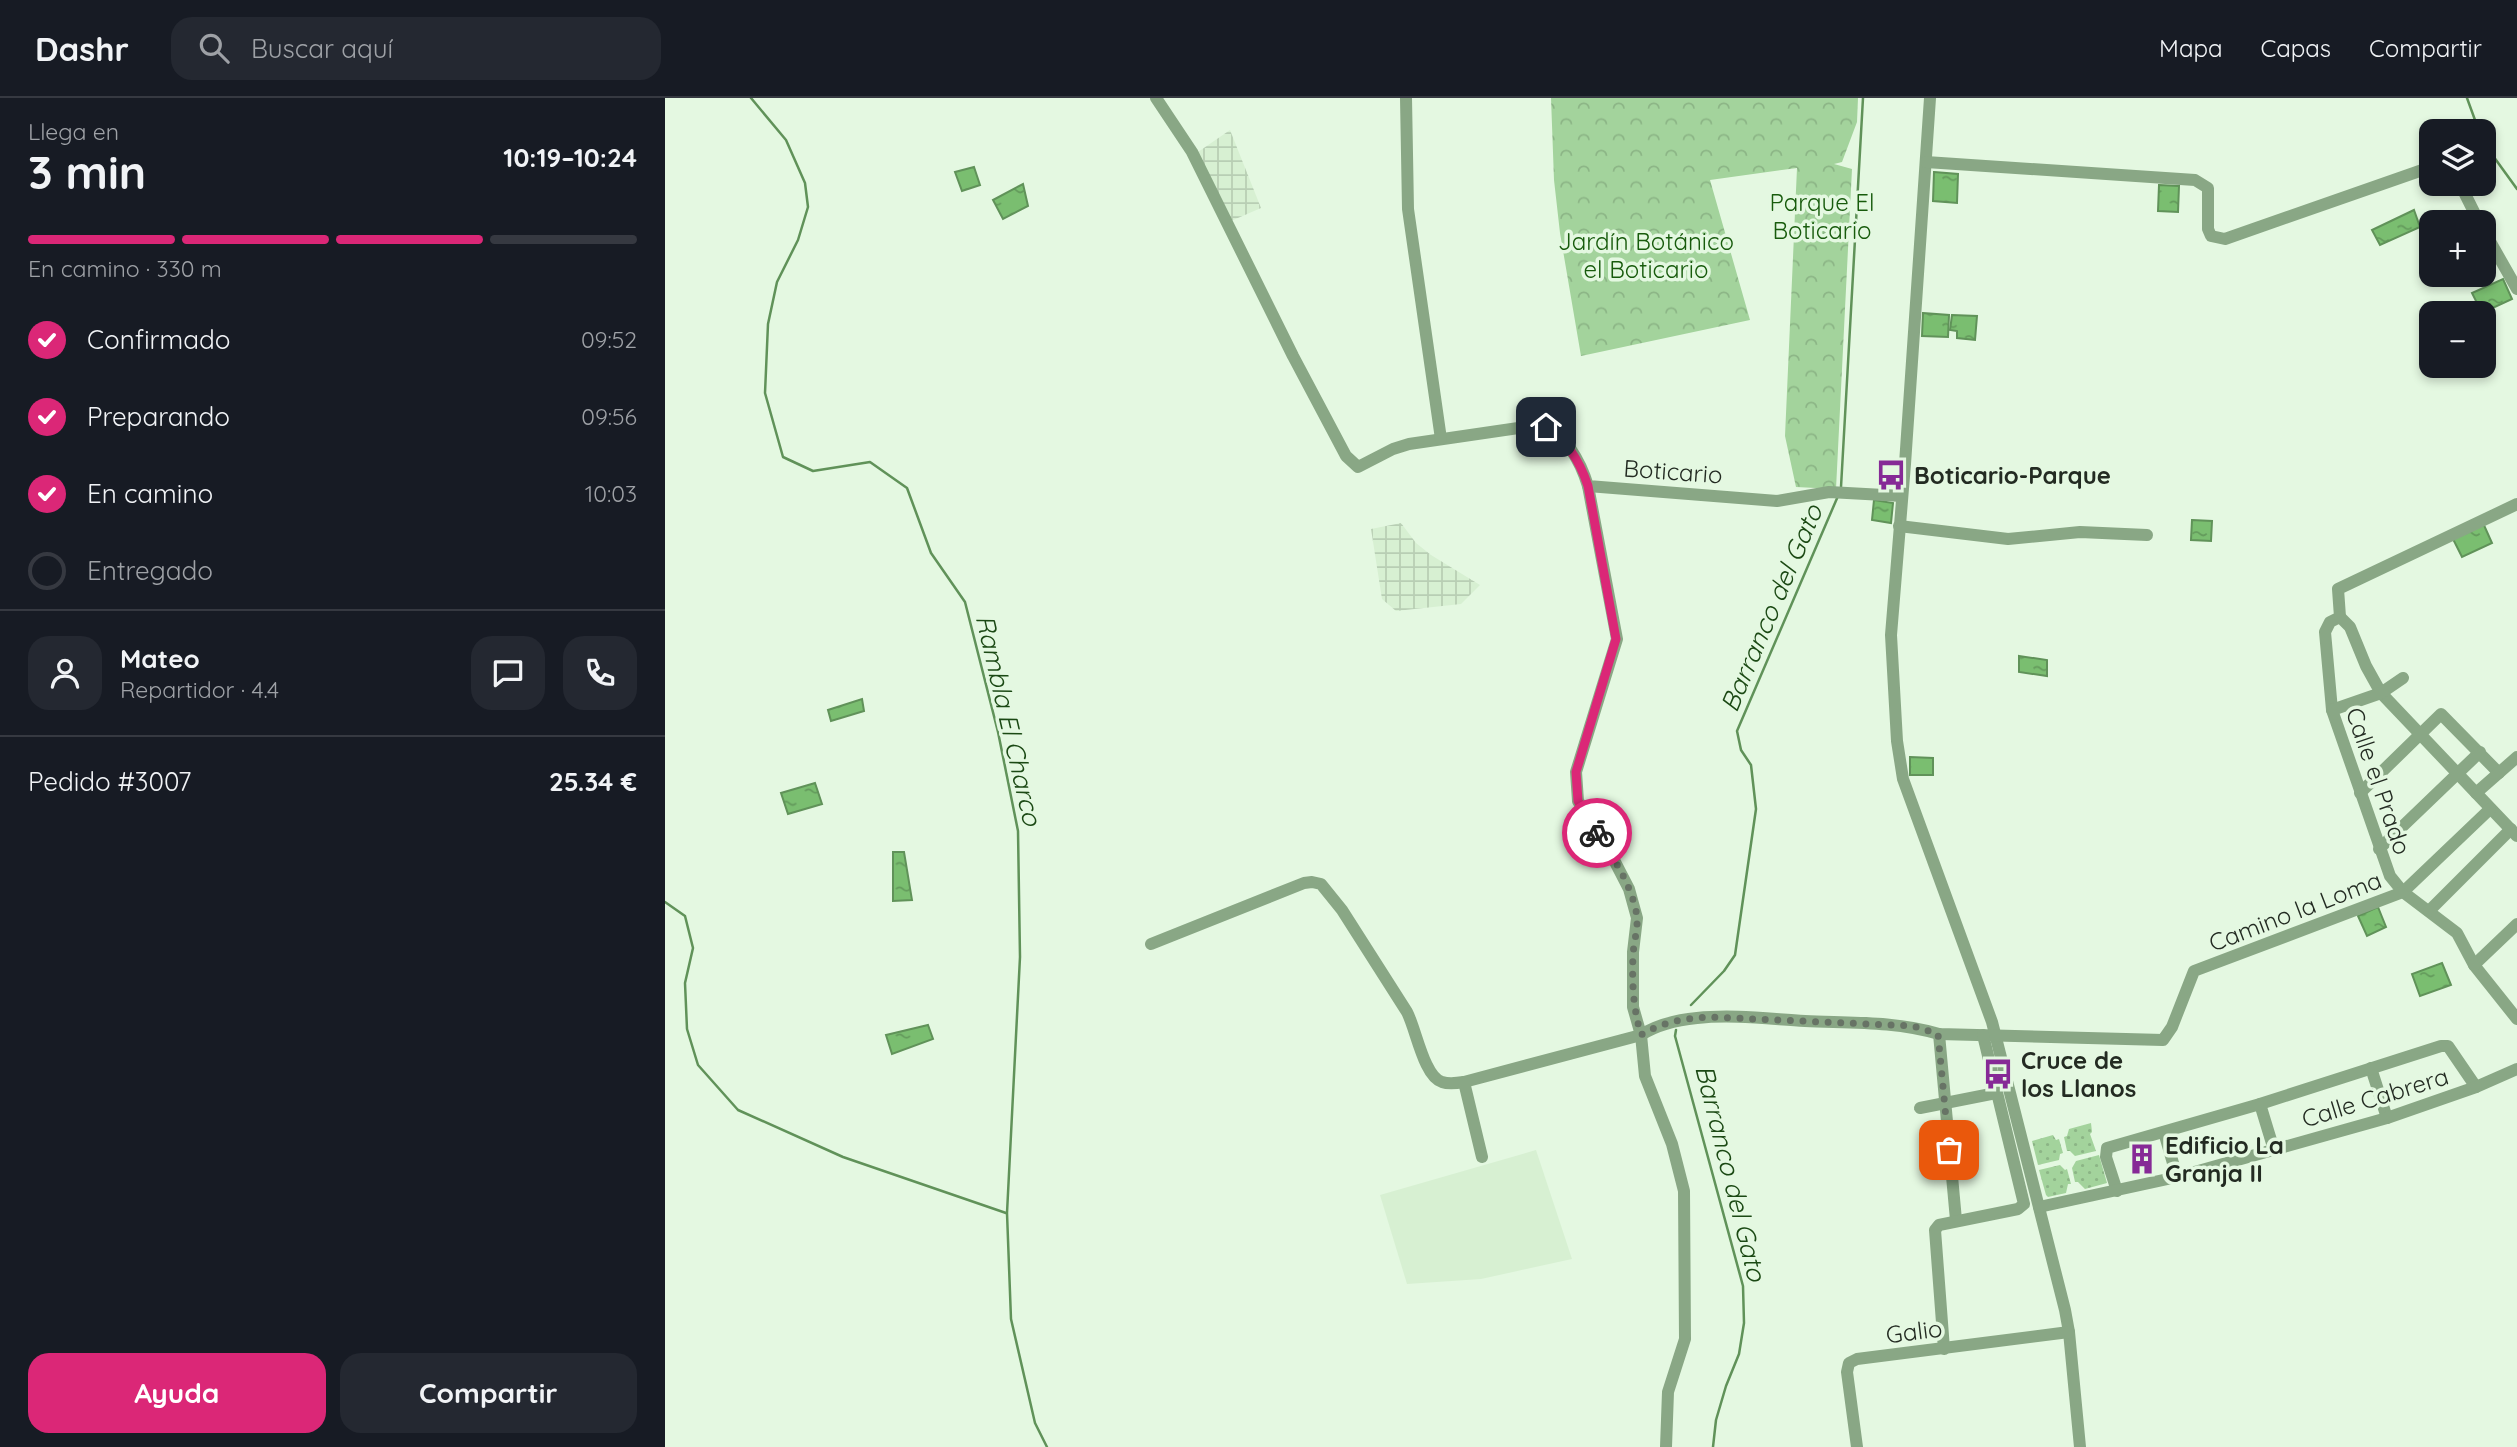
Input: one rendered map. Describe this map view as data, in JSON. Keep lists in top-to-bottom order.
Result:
{
  "streets": {
    "street": [
      "Boticario",
      "Calle el Prado",
      "Camino la Loma",
      "Calle Cabrera",
      "Galio"
    ]
  },
  "crossings": [
    ["Calle el Prado", "Camino la Loma"]
  ],
  "water": ["Barranco del Gato", "Rambla El Charco"],
  "parks": ["Parque El Boticario", "Jardín Botánico el Boticario"],
  "places": {
    "bus stop": ["Boticario-Parque", "Cruce de los Llanos"],
    "building": ["Edificio La Granja II"]
  },
  "page": {
    "header": "Dashr",
    "search": "Buscar aquí",
    "nav": ["Mapa", "Capas", "Compartir"],
    "heading": ["3 min", "Llega en", "10:19–10:24"],
    "panel": [
      "Mateo",
      "Repartidor · 4.4",
      "Pedido #3007",
      "25.34 €"
    ],
    "map_buttons": ["+", "−"],
    "bar": "En camino · 330 m",
    "list": [
      ["Confirmado", "09:52"],
      ["Preparando", "09:56"],
      ["En camino", "10:03"],
      "Entregado"
    ],
    "buttons": ["Ayuda", "Compartir"]
  }
}
